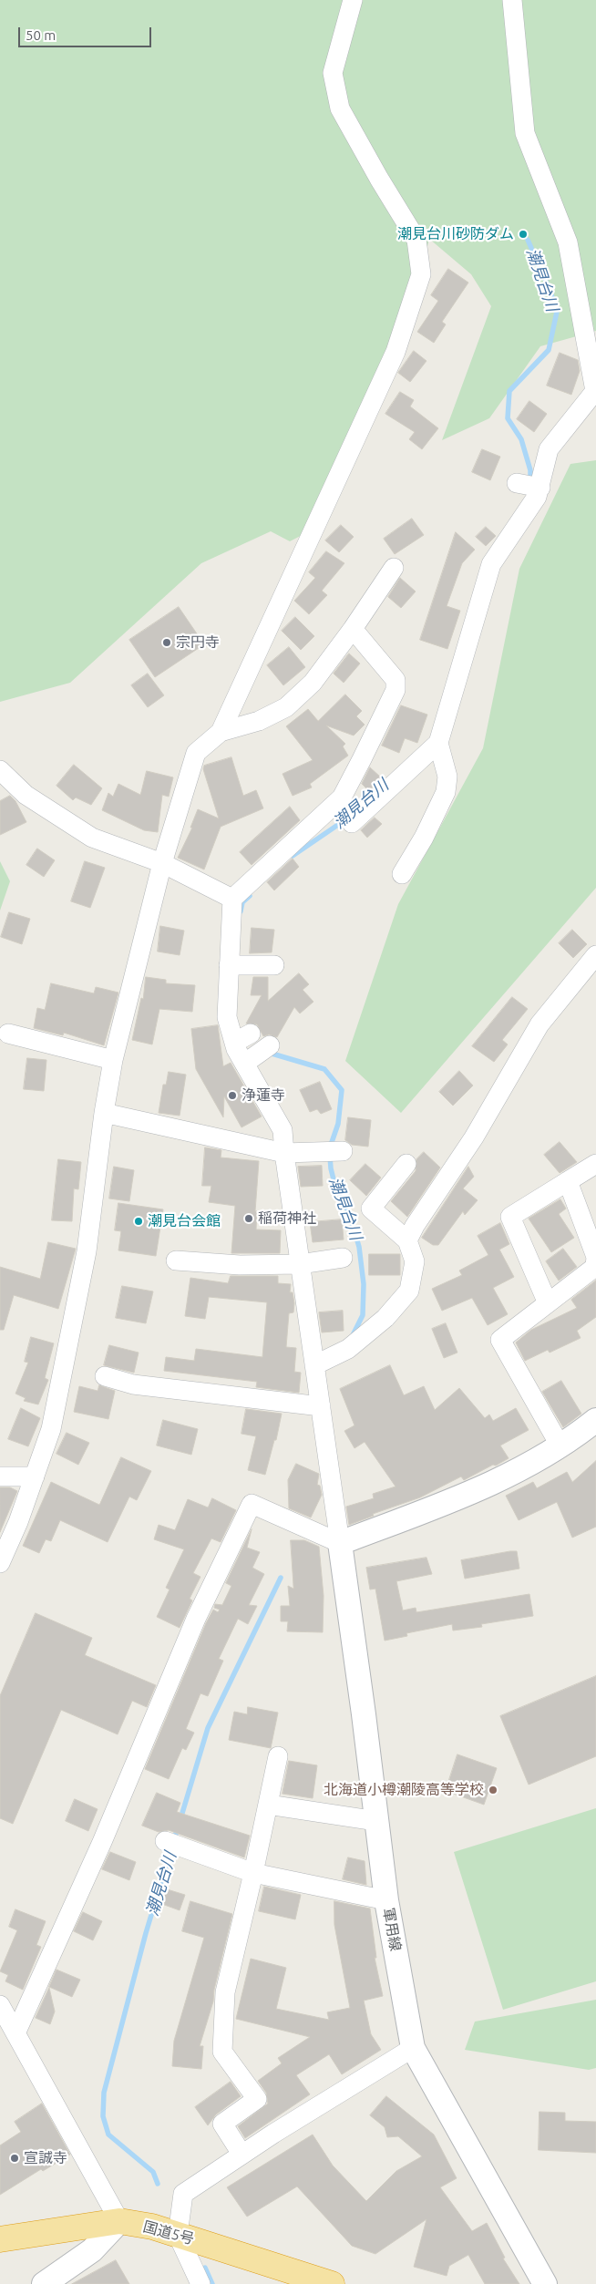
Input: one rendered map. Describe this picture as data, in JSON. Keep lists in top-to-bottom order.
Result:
{
  "streets": {
    "highway": ["国道5号"],
    "street": ["軍用線"]
  },
  "water": ["潮見台川"],
  "places": [
    "潮見台川砂防ダム",
    "宗円寺",
    "浄蓮寺",
    "稲荷神社",
    "潮見台会館",
    "北海道小樽潮陵高等学校",
    "宣誠寺"
  ],
  "scale_bar": "50 m"
}
